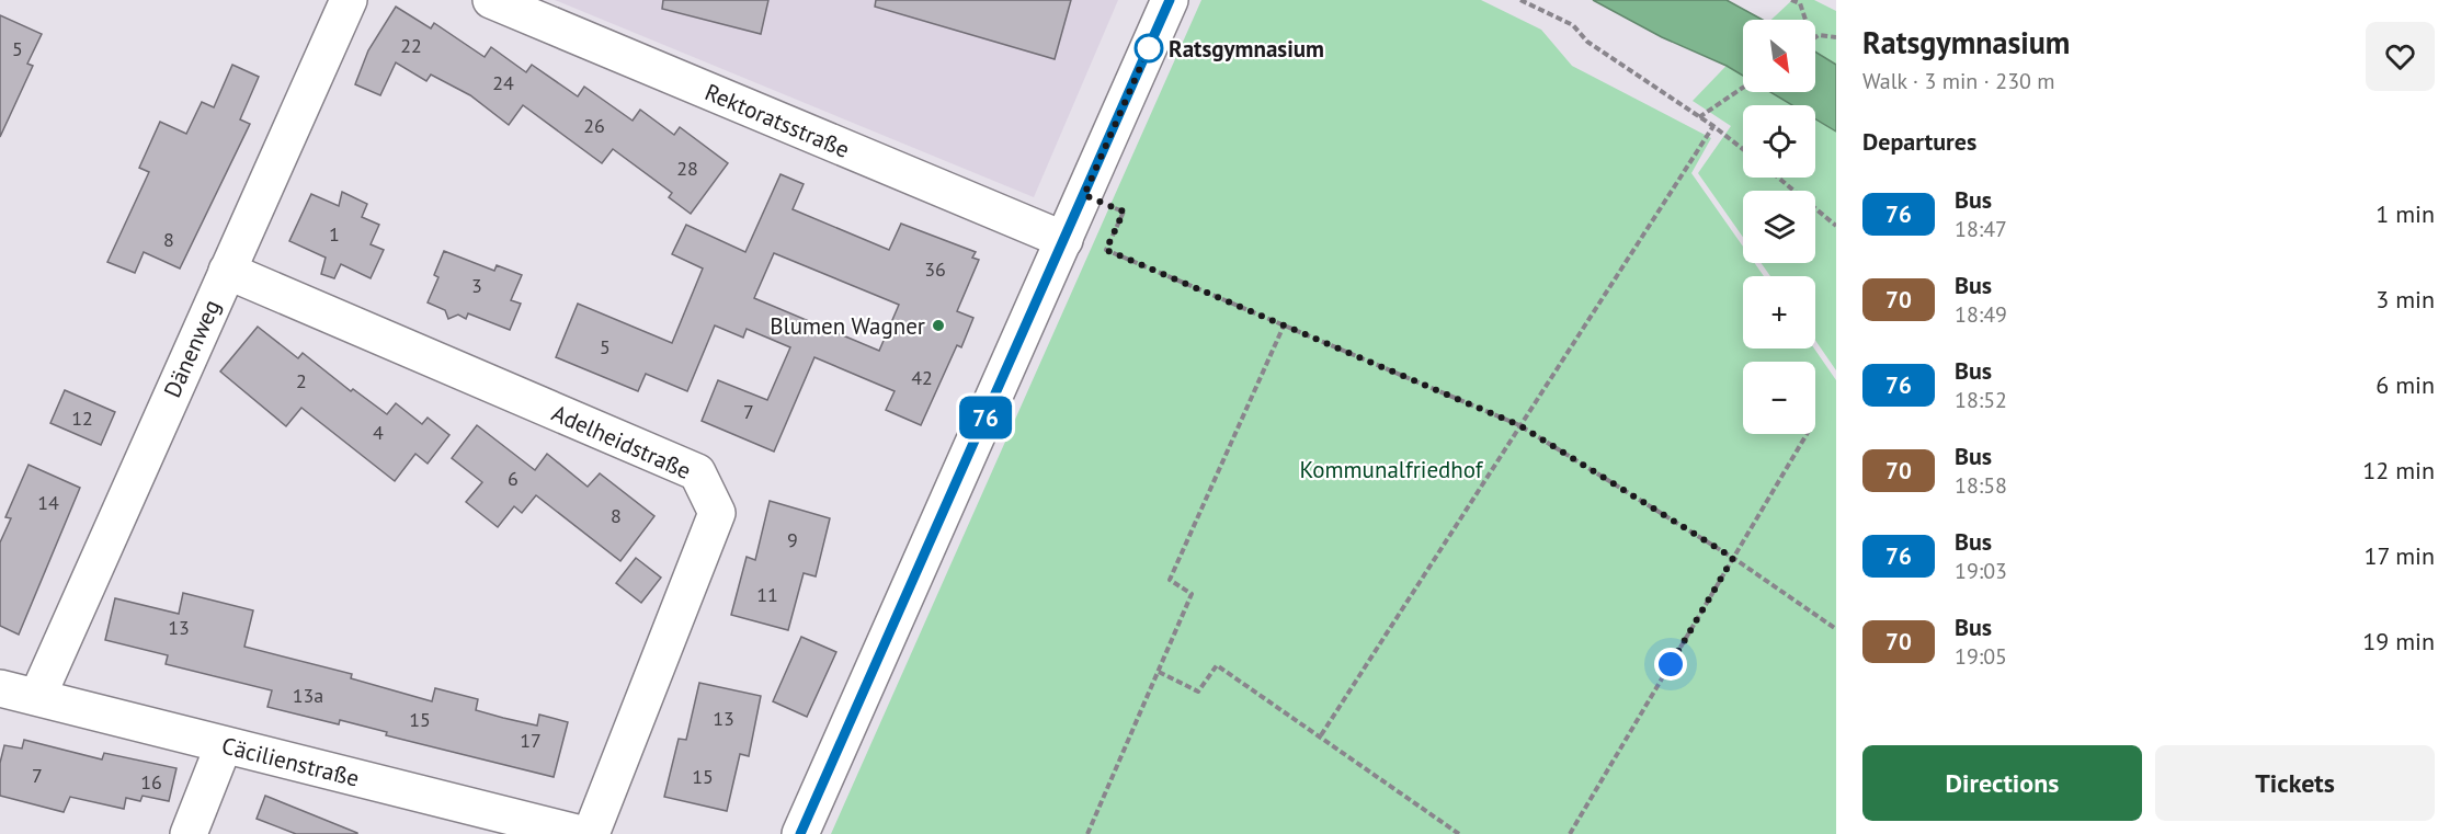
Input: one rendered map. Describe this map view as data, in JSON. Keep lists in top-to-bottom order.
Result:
{
  "streets": {
    "street": [
      "Rektoratsstraße",
      "Dänenweg",
      "Adelheidstraße",
      "Cäcilienstraße"
    ]
  },
  "crossings": [
    ["Dänenweg", "Adelheidstraße"],
    ["Dänenweg", "Cäcilienstraße"]
  ],
  "parks": ["Kommunalfriedhof"],
  "places": ["Ratsgymnasium", "Blumen Wagner"],
  "lines": ["bus line 76"],
  "house_numbers": [
    "22",
    "5",
    "24",
    "26",
    "28",
    "1",
    "8",
    "36",
    "3",
    "5",
    "42",
    "2",
    "7",
    "12",
    "4",
    "6",
    "14",
    "8",
    "9",
    "11",
    "13",
    "13a",
    "13",
    "15",
    "17",
    "7",
    "15",
    "16"
  ],
  "north": "bottom right",
  "page": {
    "on_map": "76",
    "heading": [
      ["Ratsgymnasium", "Walk · 3 min · 230 m"],
      "Departures"
    ],
    "map_buttons": ["+", "−"],
    "list": [
      {
        "mark": "76",
        "name": "Bus",
        "note": "18:47",
        "value": "1 min"
      },
      {
        "mark": "70",
        "name": "Bus",
        "note": "18:49",
        "value": "3 min"
      },
      {
        "mark": "76",
        "name": "Bus",
        "note": "18:52",
        "value": "6 min"
      },
      {
        "mark": "70",
        "name": "Bus",
        "note": "18:58",
        "value": "12 min"
      },
      {
        "mark": "76",
        "name": "Bus",
        "note": "19:03",
        "value": "17 min"
      },
      {
        "mark": "70",
        "name": "Bus",
        "note": "19:05",
        "value": "19 min"
      }
    ],
    "buttons": ["Directions", "Tickets"]
  }
}
